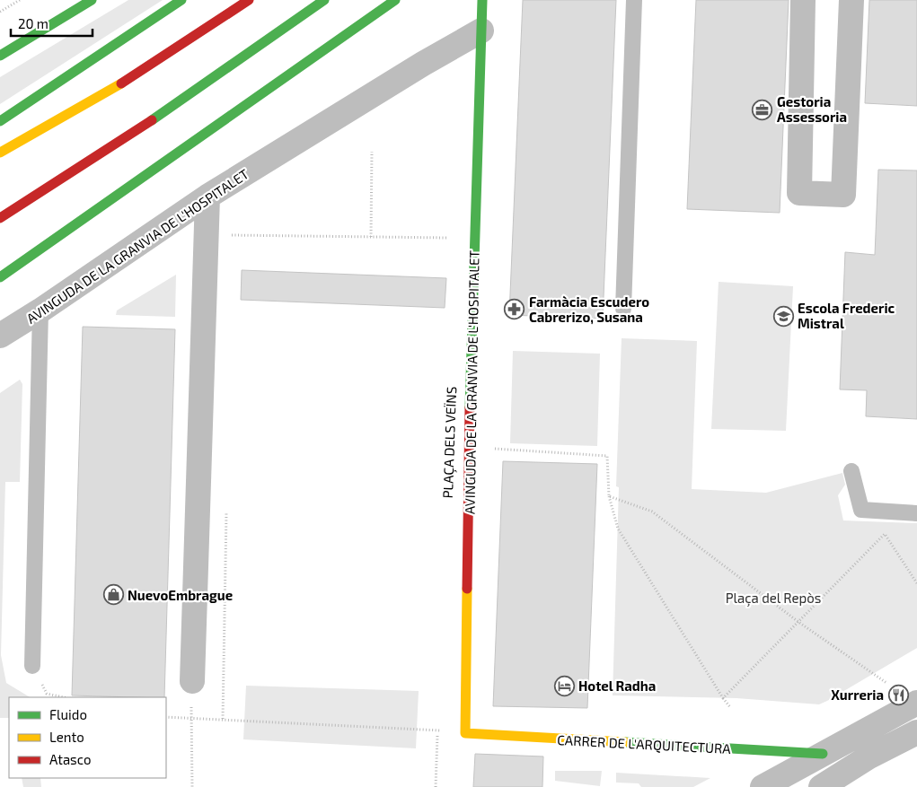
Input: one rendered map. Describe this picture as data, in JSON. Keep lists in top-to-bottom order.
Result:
{
  "streets": {
    "main road": ["AVINGUDA DE LA GRANVIA DE L'HOSPITALET", "CARRER DE L'ARQUITECTURA"]
  },
  "crossings": [
    ["AVINGUDA DE LA GRANVIA DE L'HOSPITALET", "CARRER DE L'ARQUITECTURA"]
  ],
  "parks": ["Plaça del Repòs"],
  "places": {
    "office": ["Gestoria Assessoria"],
    "pharmacy": ["Farmàcia Escudero Cabrerizo, Susana"],
    "school or university": ["Escola Frederic Mistral"],
    "shop": ["NuevoEmbrague"],
    "hotel": ["Hotel Radha"],
    "restaurant": ["Xurreria"]
  },
  "legend": ["Fluido", "Lento", "Atasco"],
  "scale_bar": "20 m"
}
